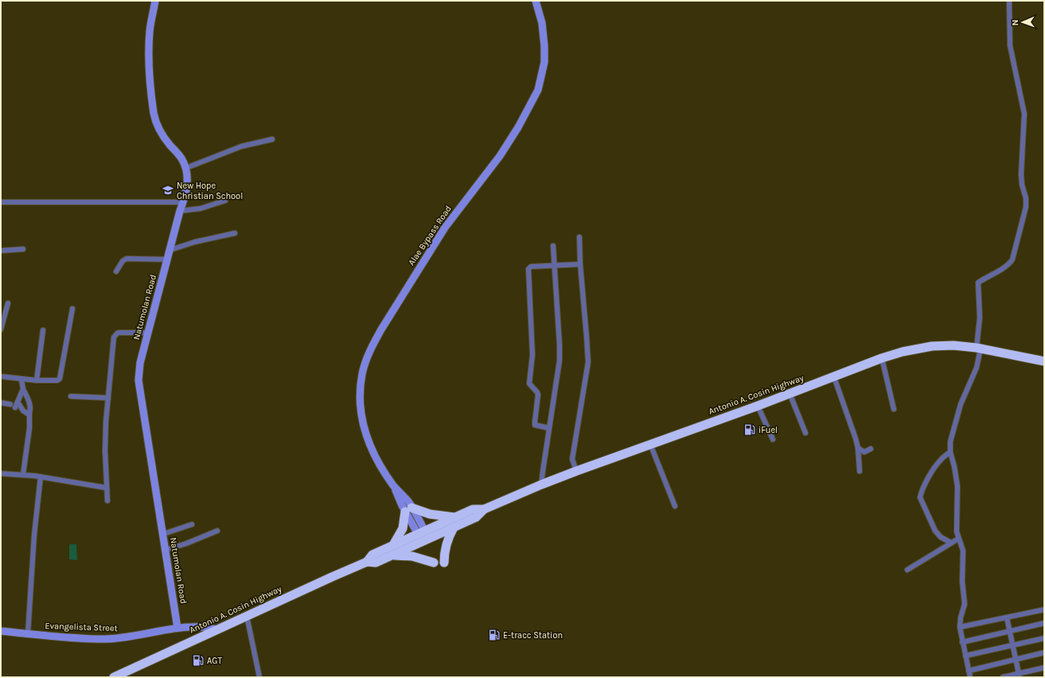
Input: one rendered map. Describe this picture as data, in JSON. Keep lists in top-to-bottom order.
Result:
{
  "streets": {
    "highway": ["Antonio A. Cosin Highway"],
    "street": ["Alae Bypass Road", "Natumolan Road", "Evangelista Street"]
  },
  "crossings": [
    ["Alae Bypass Road", "Antonio A. Cosin Highway"],
    ["Natumolan Road", "Evangelista Street"],
    ["Antonio A. Cosin Highway", "Evangelista Street"]
  ],
  "places": {
    "school or university": ["New Hope Christian School"],
    "fuel station": ["iFuel", "E-tracc Station", "AGT"]
  },
  "north": "left"
}
